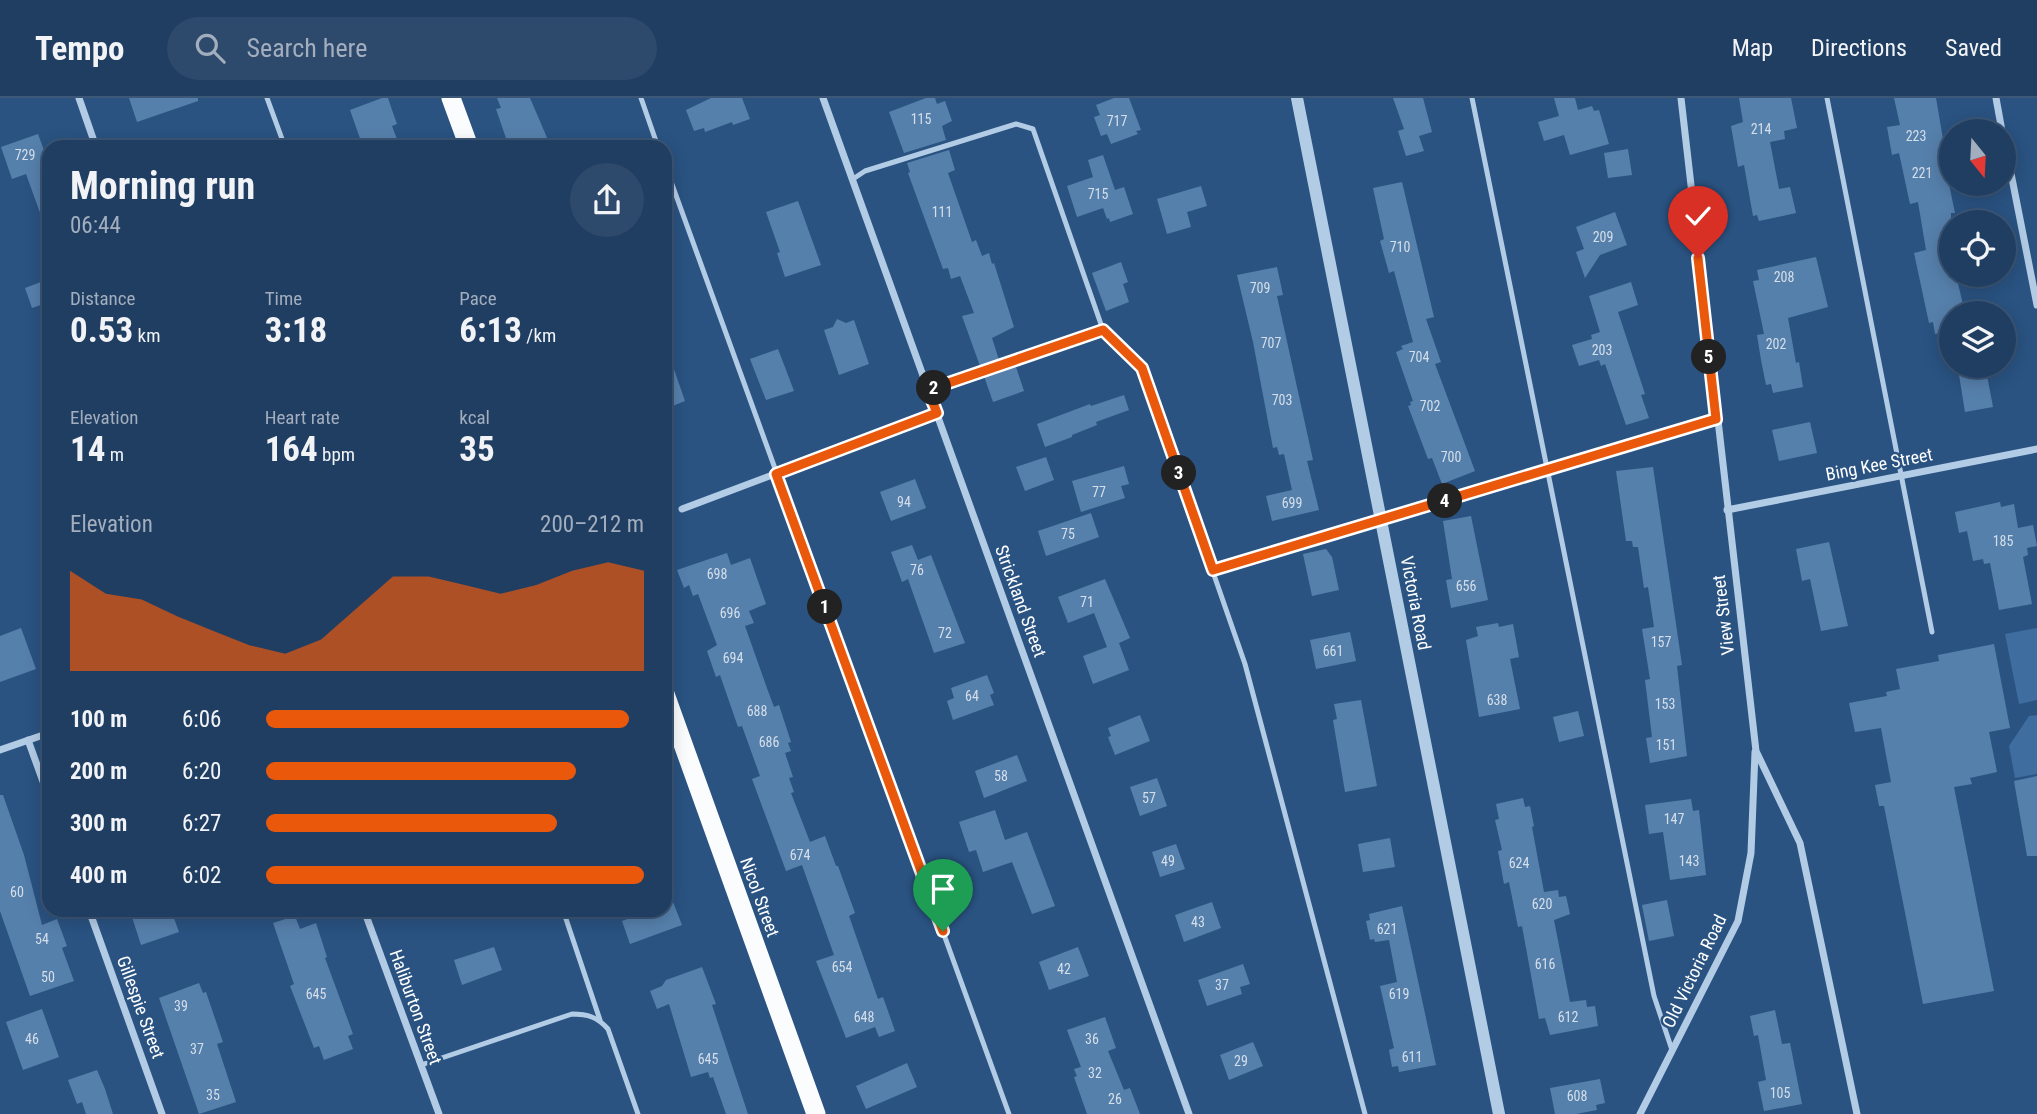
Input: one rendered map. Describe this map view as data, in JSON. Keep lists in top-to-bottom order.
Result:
{
  "streets": {
    "highway": ["Nicol Street"],
    "street": [
      "Bing Kee Street",
      "Strickland Street",
      "Victoria Road",
      "View Street",
      "Old Victoria Road",
      "Gillespie Street",
      "Haliburton Street"
    ]
  },
  "crossings": [
    ["Bing Kee Street", "View Street"],
    ["View Street", "Old Victoria Road"]
  ],
  "house_numbers": [
    "115",
    "717",
    "214",
    "223",
    "729",
    "221",
    "715",
    "111",
    "209",
    "710",
    "208",
    "709",
    "707",
    "202",
    "203",
    "704",
    "703",
    "702",
    "700",
    "77",
    "94",
    "699",
    "75",
    "185",
    "76",
    "698",
    "656",
    "71",
    "696",
    "72",
    "157",
    "661",
    "694",
    "64",
    "638",
    "153",
    "688",
    "686",
    "151",
    "58",
    "57",
    "147",
    "674",
    "49",
    "143",
    "624",
    "60",
    "620",
    "43",
    "621",
    "54",
    "616",
    "654",
    "42",
    "50",
    "37",
    "645",
    "619",
    "39",
    "648",
    "612",
    "46",
    "36",
    "37",
    "611",
    "645",
    "29",
    "32",
    "105",
    "35",
    "608",
    "26"
  ],
  "north": "bottom",
  "page": {
    "header": "Tempo",
    "search": "Search here",
    "nav": ["Map", "Directions", "Saved"],
    "heading": ["Morning run", "06:44"],
    "stats": [
      ["Distance", "0.53 km"],
      ["Time", "3:18"],
      ["Pace", "6:13 /km"],
      ["Elevation", "14 m"],
      ["Heart rate", "164 bpm"],
      ["kcal", "35"]
    ],
    "pins": [
      "5",
      "2",
      "3",
      "4",
      "1"
    ],
    "chart": ["Elevation", "200–212 m"],
    "list": [
      {
        "name": "100 m",
        "note": "6:06"
      },
      {
        "name": "200 m",
        "note": "6:20"
      },
      {
        "name": "300 m",
        "note": "6:27"
      },
      {
        "name": "400 m",
        "note": "6:02"
      }
    ]
  }
}
